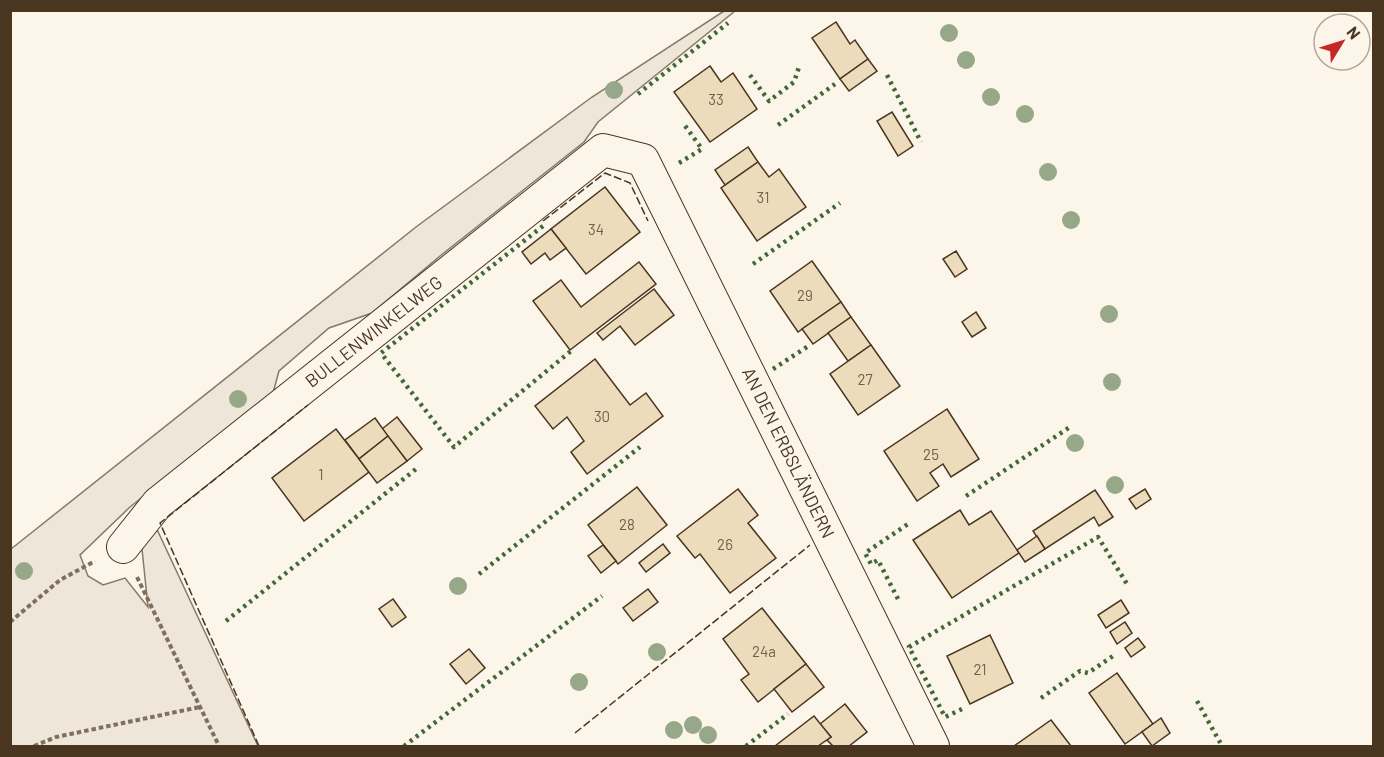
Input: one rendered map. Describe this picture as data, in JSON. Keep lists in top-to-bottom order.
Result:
{
  "streets": {
    "street": ["BULLENWINKELWEG", "AN DEN ERBSLÄNDERN"]
  },
  "crossings": [
    ["BULLENWINKELWEG", "AN DEN ERBSLÄNDERN"]
  ],
  "house_numbers": [
    "33",
    "31",
    "34",
    "29",
    "27",
    "30",
    "25",
    "1",
    "28",
    "26",
    "24a",
    "21"
  ],
  "north": "top right"
}
